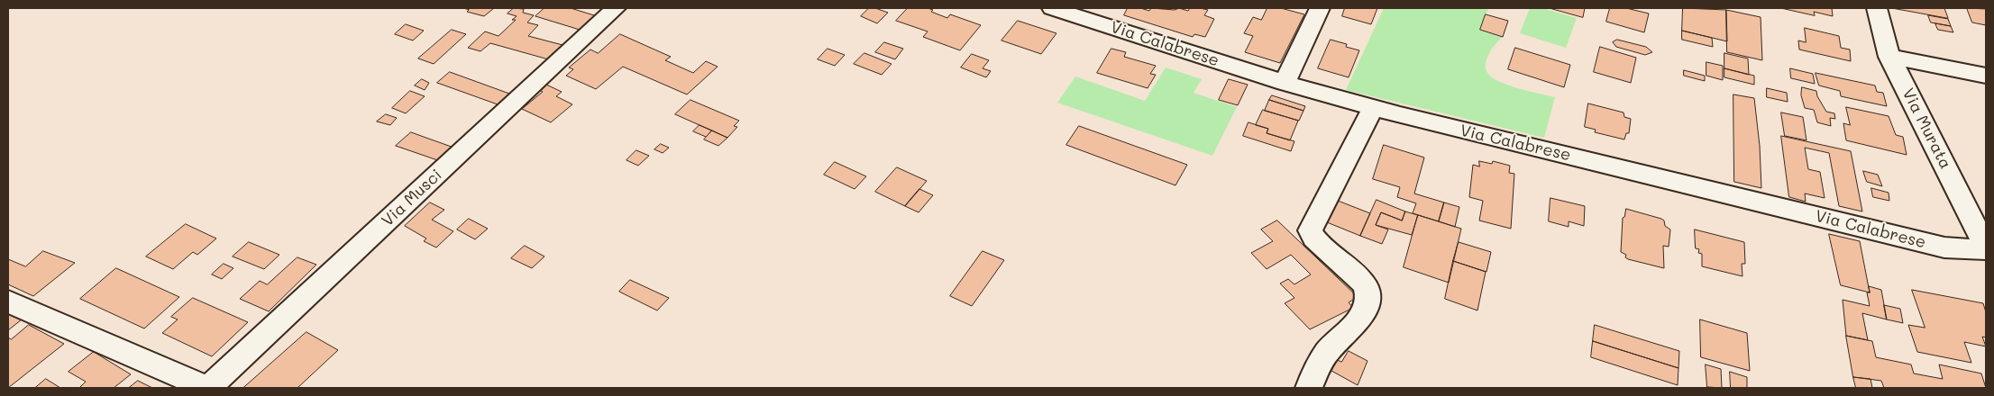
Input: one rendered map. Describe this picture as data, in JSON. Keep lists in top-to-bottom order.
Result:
{
  "streets": {
    "street": ["Via Calabrese", "Via Murata", "Via Musci"]
  },
  "crossings": [
    ["Via Calabrese", "Via Murata"]
  ]
}
